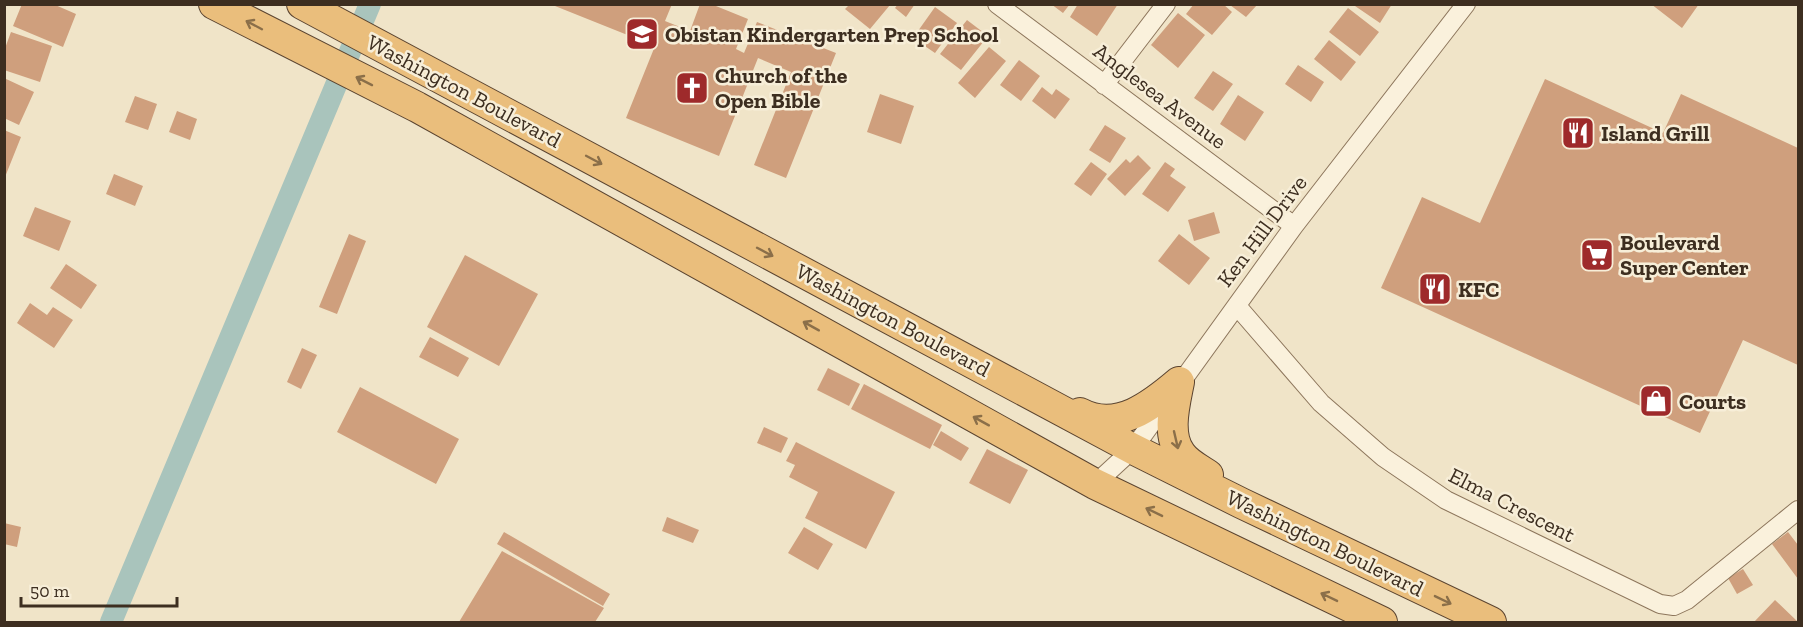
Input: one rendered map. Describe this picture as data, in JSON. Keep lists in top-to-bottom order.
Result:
{
  "streets": {
    "highway": ["Washington Boulevard"],
    "street": ["Anglesea Avenue", "Ken Hill Drive", "Elma Crescent"]
  },
  "crossings": [
    ["Washington Boulevard", "Ken Hill Drive"],
    ["Anglesea Avenue", "Ken Hill Drive"],
    ["Ken Hill Drive", "Elma Crescent"]
  ],
  "places": {
    "school or university": ["Obistan Kindergarten Prep School"],
    "church": ["Church of the Open Bible"],
    "restaurant": ["Island Grill", "KFC"],
    "supermarket": ["Boulevard Super Center"],
    "shop": ["Courts"]
  },
  "scale_bar": "50 m"
}
